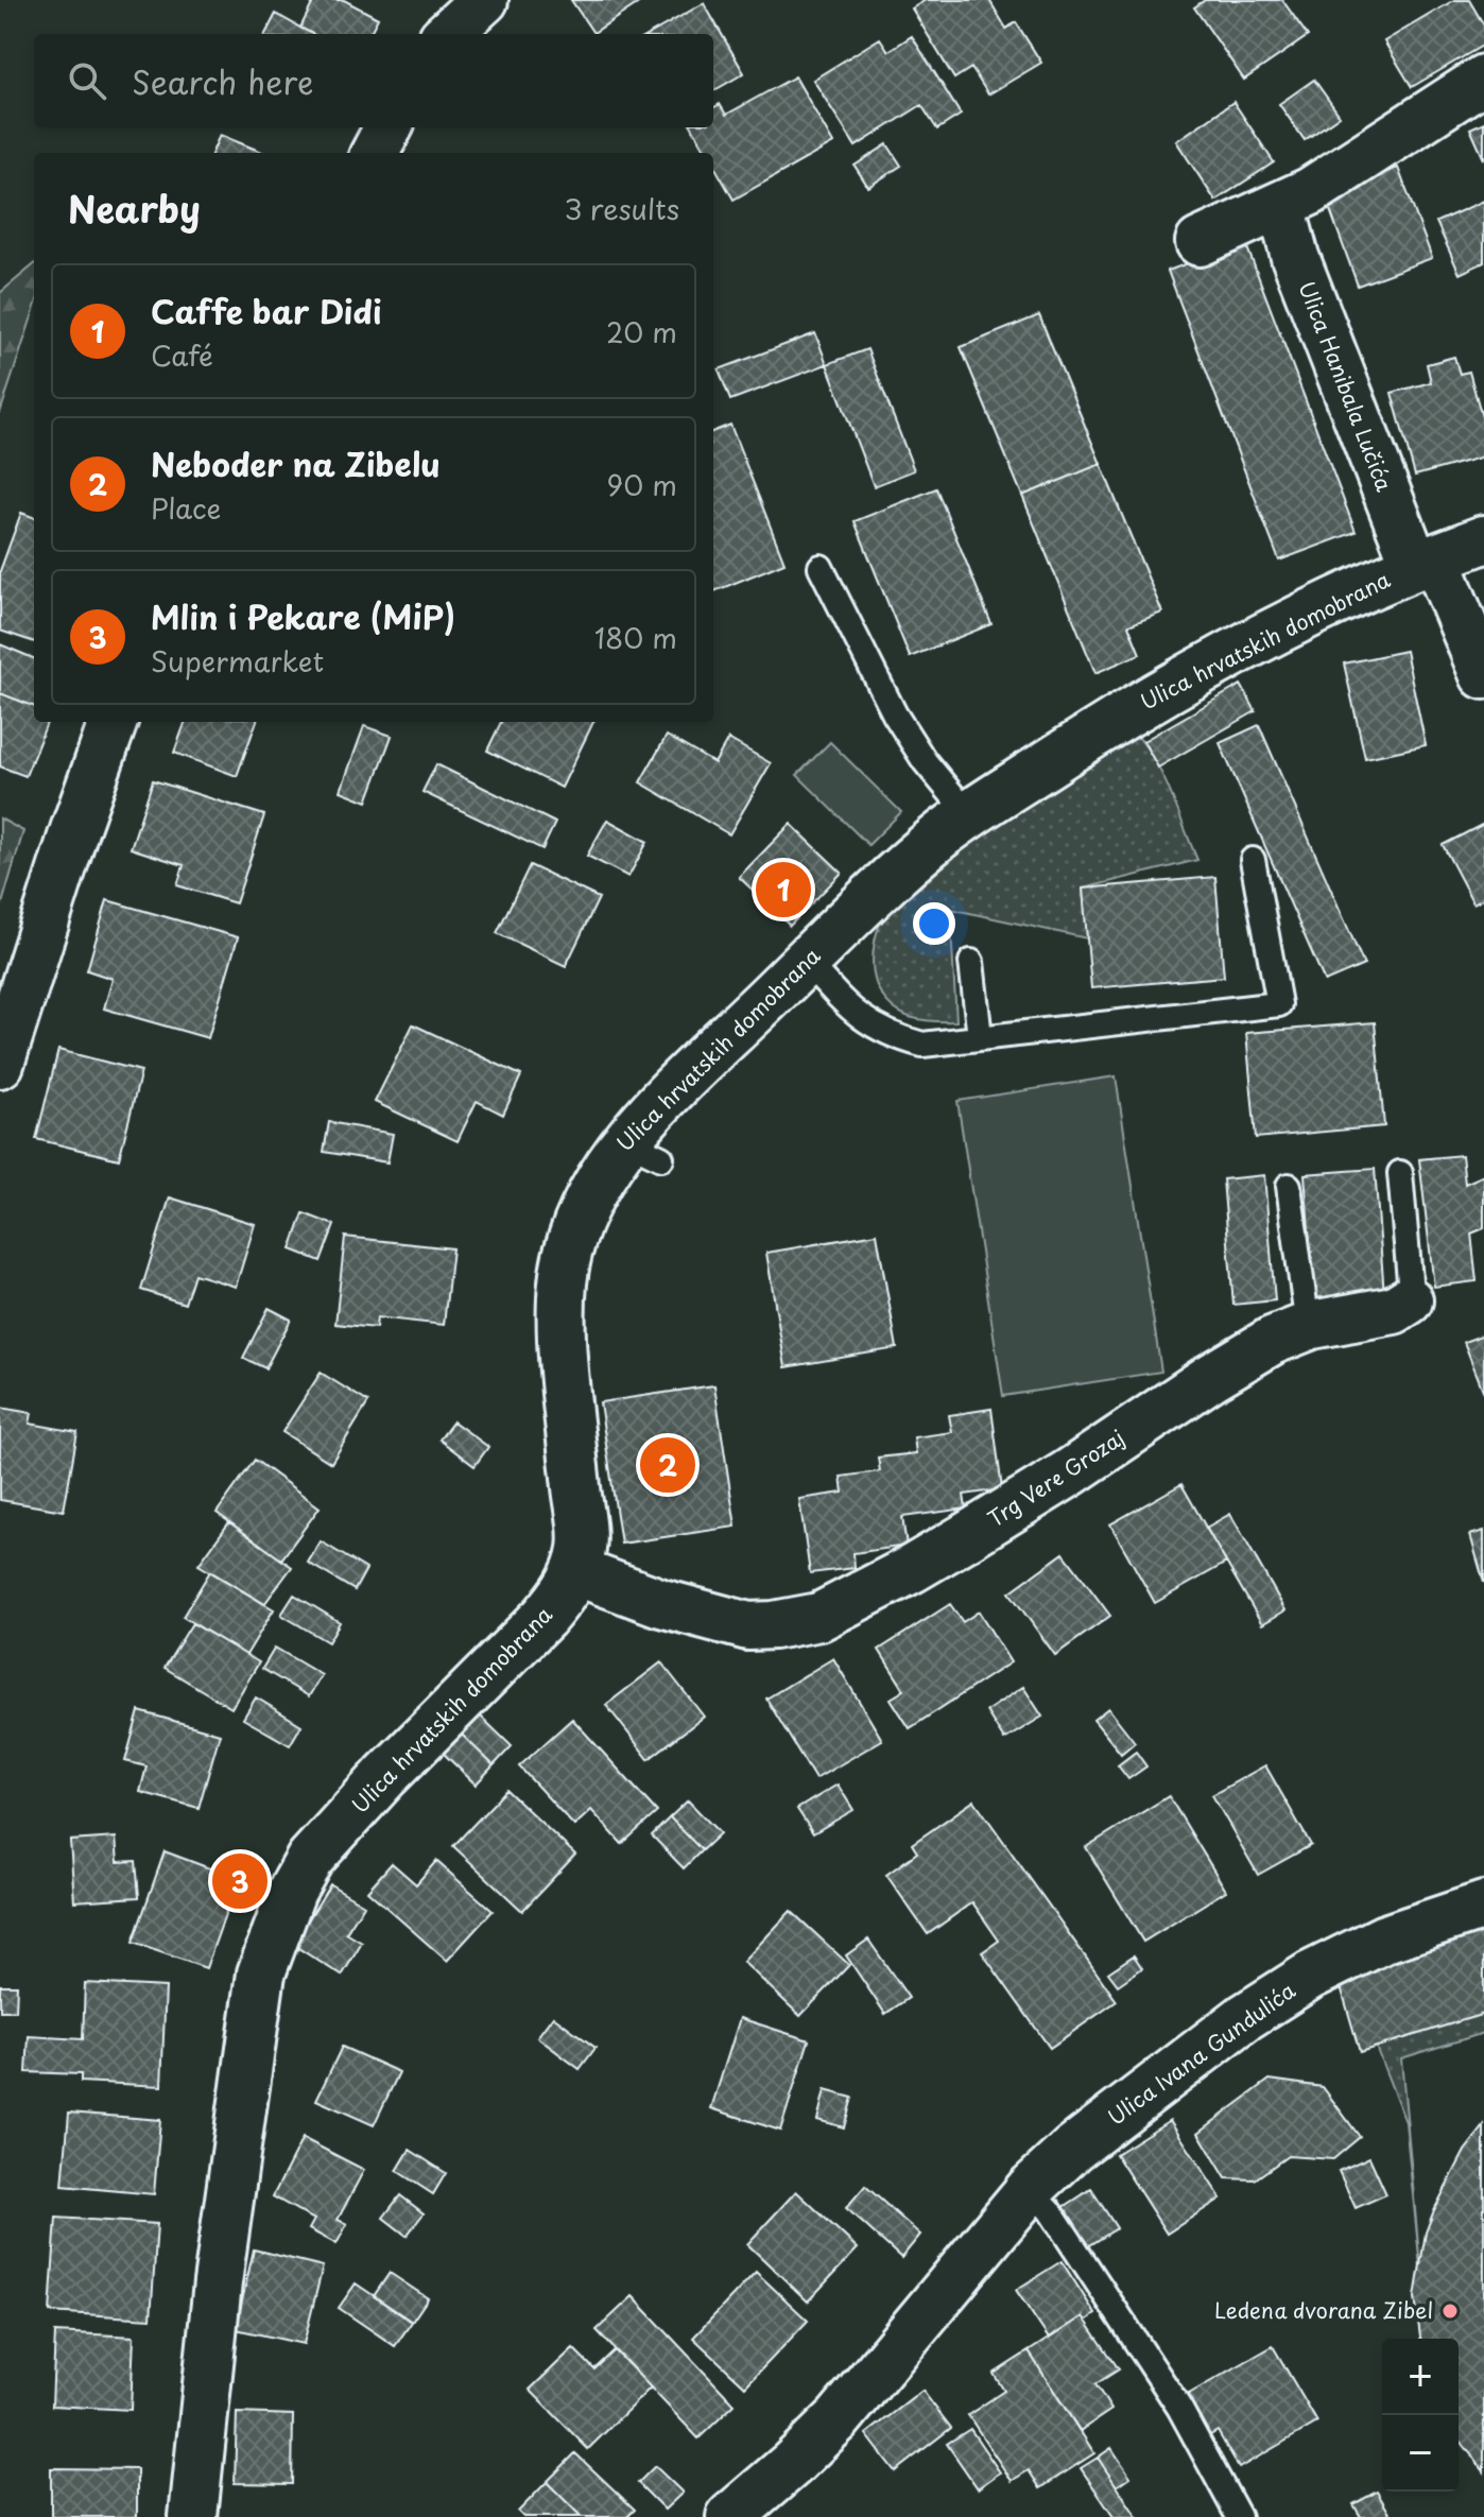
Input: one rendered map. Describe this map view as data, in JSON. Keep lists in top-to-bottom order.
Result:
{
  "streets": {
    "street": [
      "Ulica Hanibala Lučića",
      "Ulica hrvatskih domobrana",
      "Trg Vere Grozaj",
      "Ulica Ivana Gundulića"
    ]
  },
  "crossings": [
    ["Ulica Hanibala Lučića", "Ulica hrvatskih domobrana"],
    ["Ulica hrvatskih domobrana", "Trg Vere Grozaj"]
  ],
  "places": ["Ledena dvorana Zibel"],
  "page": {
    "search": "Search here",
    "heading": ["Nearby", "3 results"],
    "list": [
      {
        "mark": "1",
        "name": "Caffe bar Didi",
        "note": "Café",
        "value": "20 m"
      },
      {
        "mark": "2",
        "name": "Neboder na Zibelu",
        "note": "Place",
        "value": "90 m"
      },
      {
        "mark": "3",
        "name": "Mlin i Pekare (MiP)",
        "note": "Supermarket",
        "value": "180 m"
      }
    ],
    "pins": ["1", "2", "3"],
    "map_buttons": ["+", "−"]
  }
}
